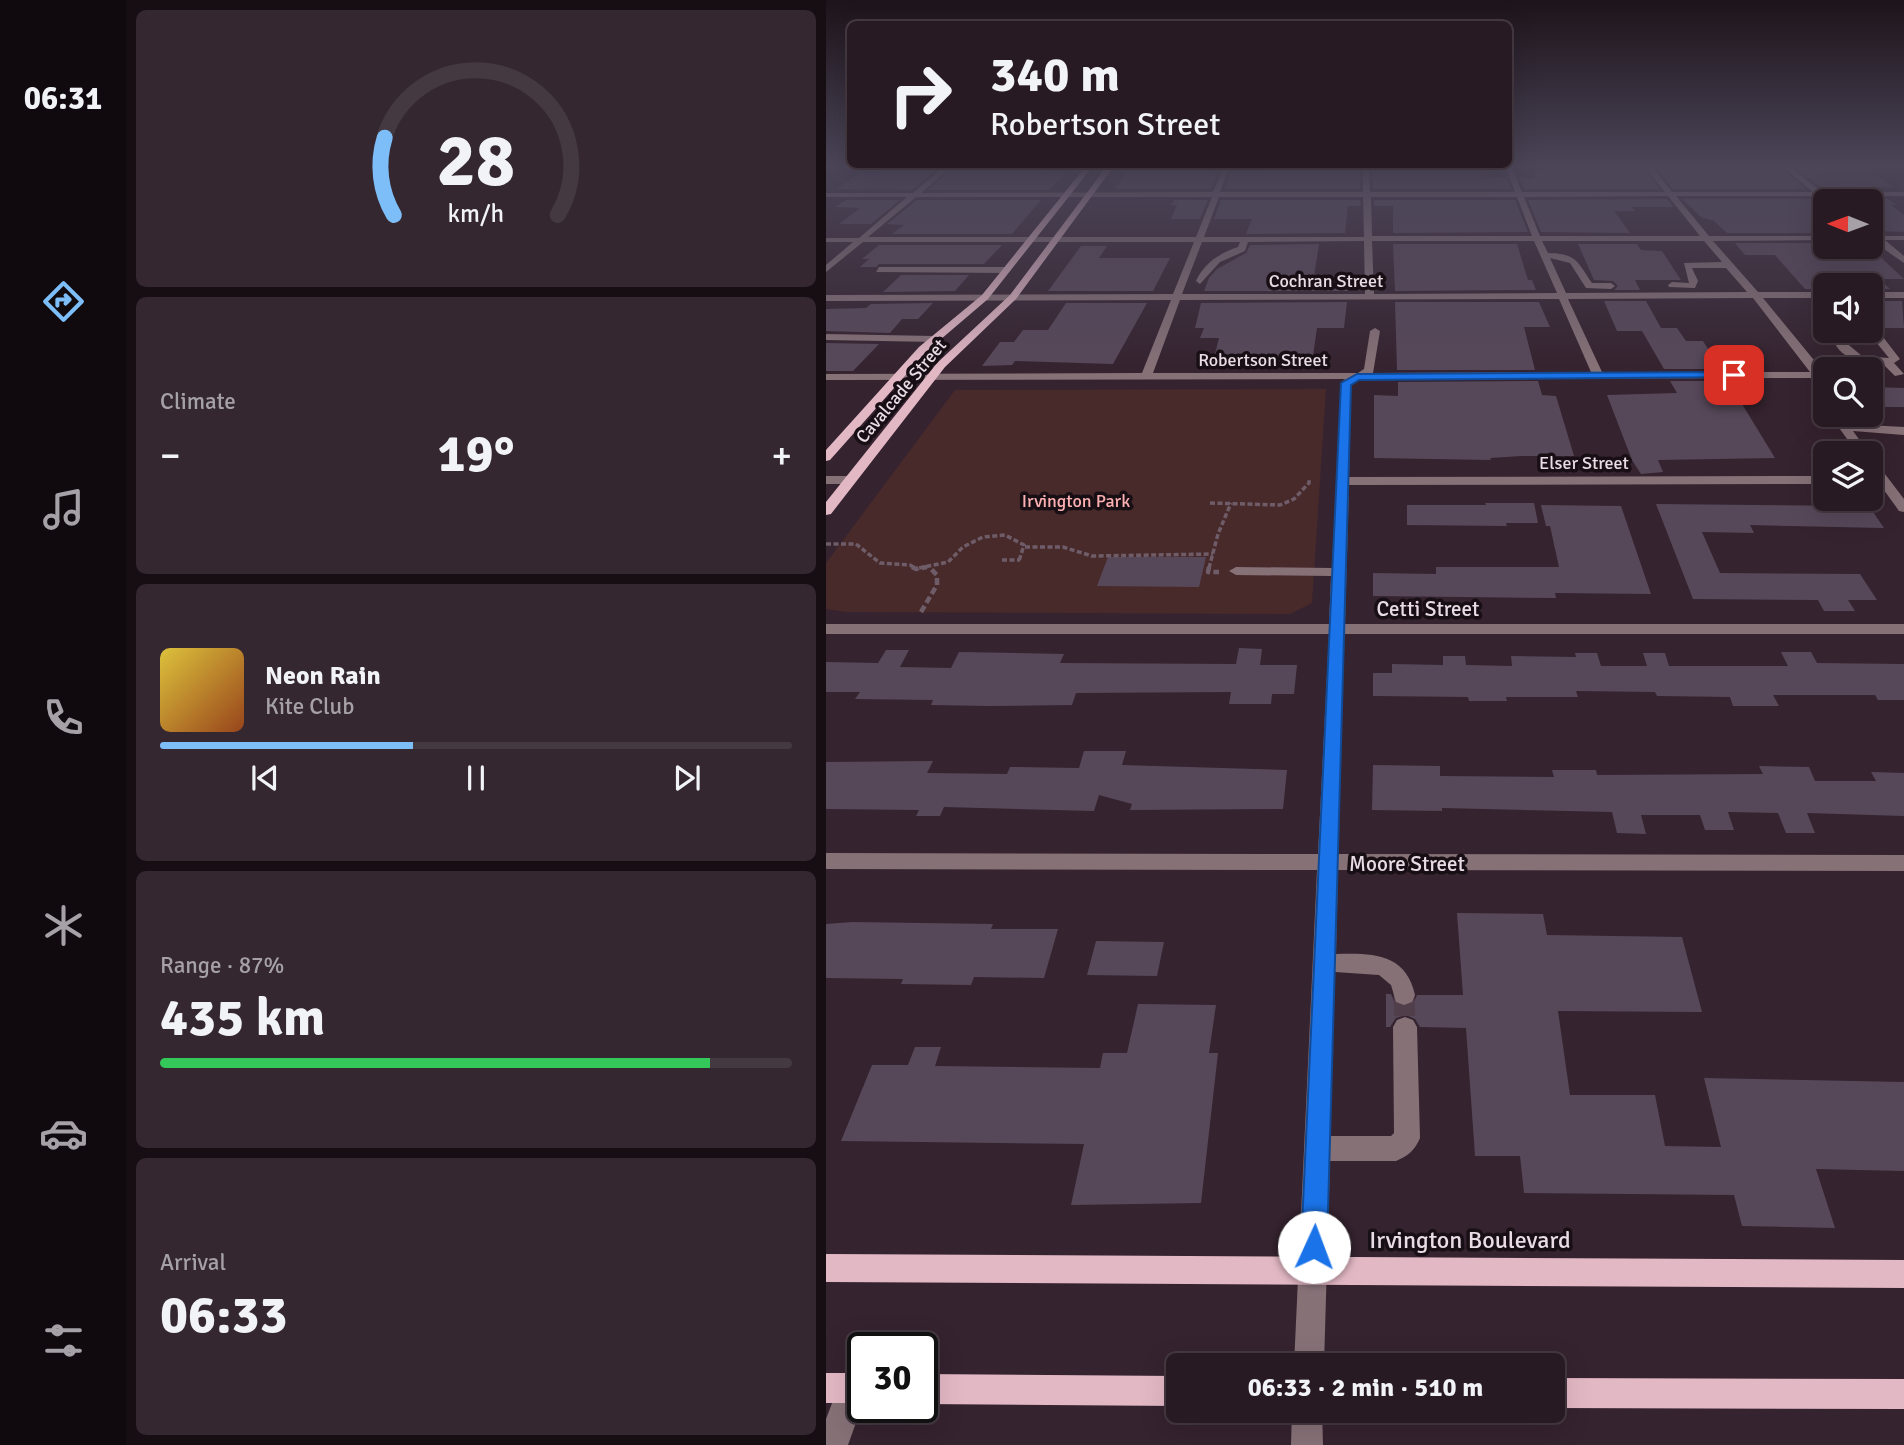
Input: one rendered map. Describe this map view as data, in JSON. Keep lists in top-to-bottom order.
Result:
{
  "streets": {
    "main road": ["Cavalcade Street", "Irvington Boulevard"],
    "street": [
      "Cochran Street",
      "Robertson Street",
      "Elser Street",
      "Cetti Street",
      "Moore Street"
    ]
  },
  "crossings": [
    ["Cochran Street", "Cavalcade Street"],
    ["Robertson Street", "Cavalcade Street"]
  ],
  "parks": ["Irvington Park"],
  "north": "left",
  "page": {
    "tabs": "06:31",
    "turn": ["340 m", "Robertson Street"],
    "tile": [
      "Climate",
      ["Range · 87%", "435 km"],
      ["Arrival", "06:33"]
    ],
    "heat": ["−", "19°", "+"],
    "song": ["Neon Rain", "Kite Club"],
    "limit": "30",
    "trip": "06:33 · 2 min · 510 m",
    "gauge": ["28", "km/h"]
  }
}
